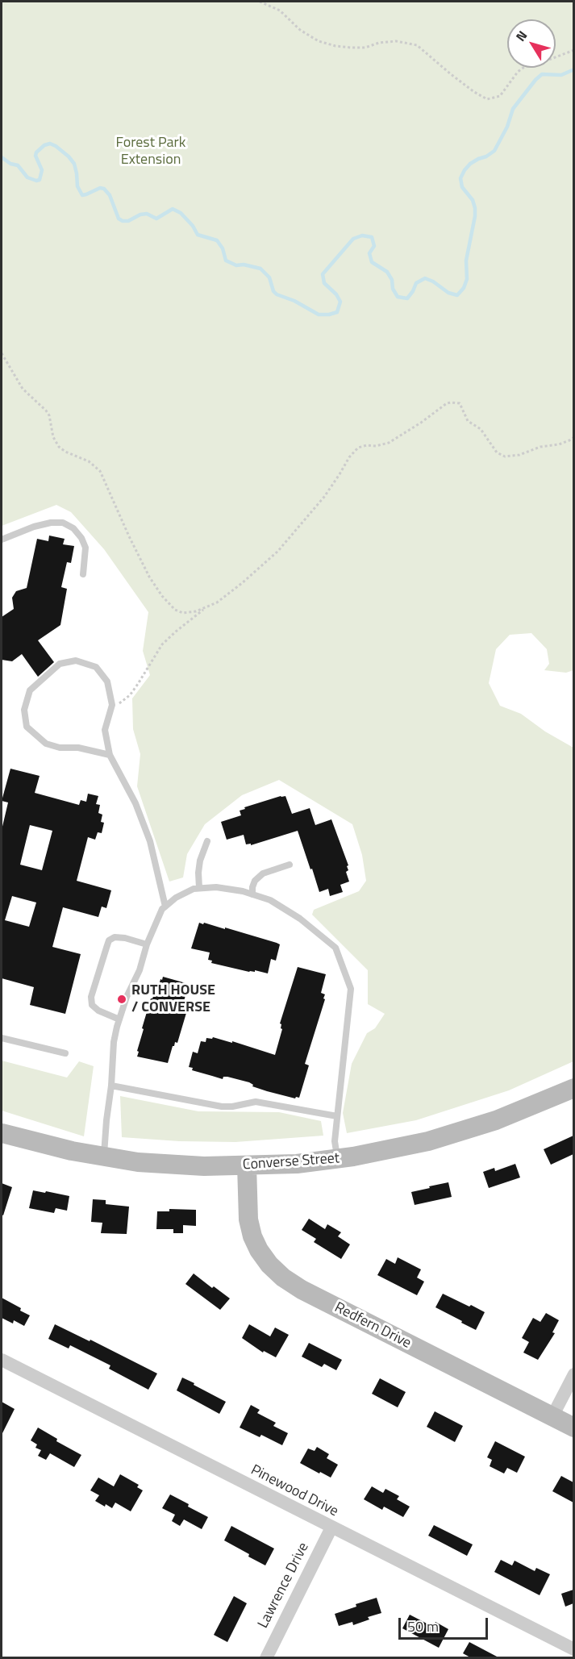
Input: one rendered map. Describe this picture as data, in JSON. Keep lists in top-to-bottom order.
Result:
{
  "streets": {
    "main road": ["Converse Street", "Redfern Drive"],
    "street": ["Pinewood Drive", "Lawrence Drive"]
  },
  "crossings": [
    ["Converse Street", "Redfern Drive"],
    ["Pinewood Drive", "Lawrence Drive"]
  ],
  "parks": ["Forest Park Extension"],
  "places": ["RUTH HOUSE / CONVERSE"],
  "scale_bar": "50 m",
  "north": "top left"
}
